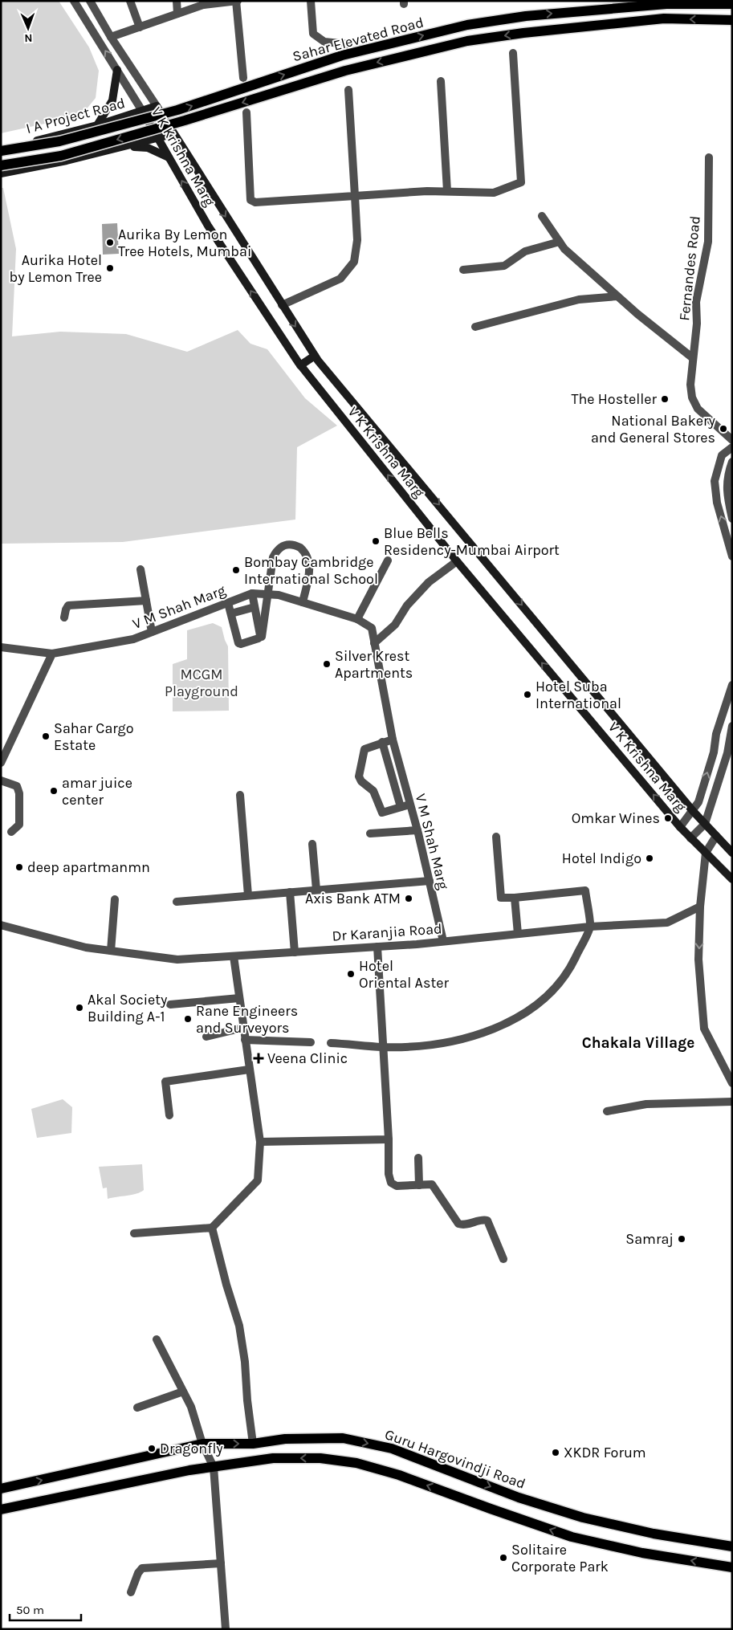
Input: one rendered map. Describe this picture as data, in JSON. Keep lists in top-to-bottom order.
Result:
{
  "streets": {
    "main road": [
      "Sahar Elevated Road",
      "I A Project Road",
      "V K Krishna Marg",
      "Guru Hargovindji Road"
    ],
    "street": ["Fernandes Road", "V M Shah Marg", "Dr Karanjia Road"]
  },
  "crossings": [
    ["I A Project Road", "V K Krishna Marg"],
    ["V M Shah Marg", "Dr Karanjia Road"]
  ],
  "districts": ["Chakala Village"],
  "parks": ["MCGM Playground"],
  "places": {
    "other": [
      "Aurika By Lemon Tree Hotels, Mumbai",
      "Aurika Hotel by Lemon Tree",
      "The Hosteller",
      "National Bakery and General Stores",
      "Blue Bells Residency-Mumbai Airport",
      "Bombay Cambridge International School",
      "Silver Krest Apartments",
      "Hotel Suba International",
      "Sahar Cargo Estate",
      "amar juice center",
      "Omkar Wines",
      "Hotel Indigo",
      "deep apartmanmn",
      "Axis Bank ATM",
      "Hotel Oriental Aster",
      "Akal Society Building A-1",
      "Rane Engineers and Surveyors",
      "Samraj",
      "Dragonfly",
      "XKDR Forum",
      "Solitaire Corporate Park"
    ],
    "health": ["Veena Clinic"]
  },
  "scale_bar": "50 m",
  "north": "bottom"
}
